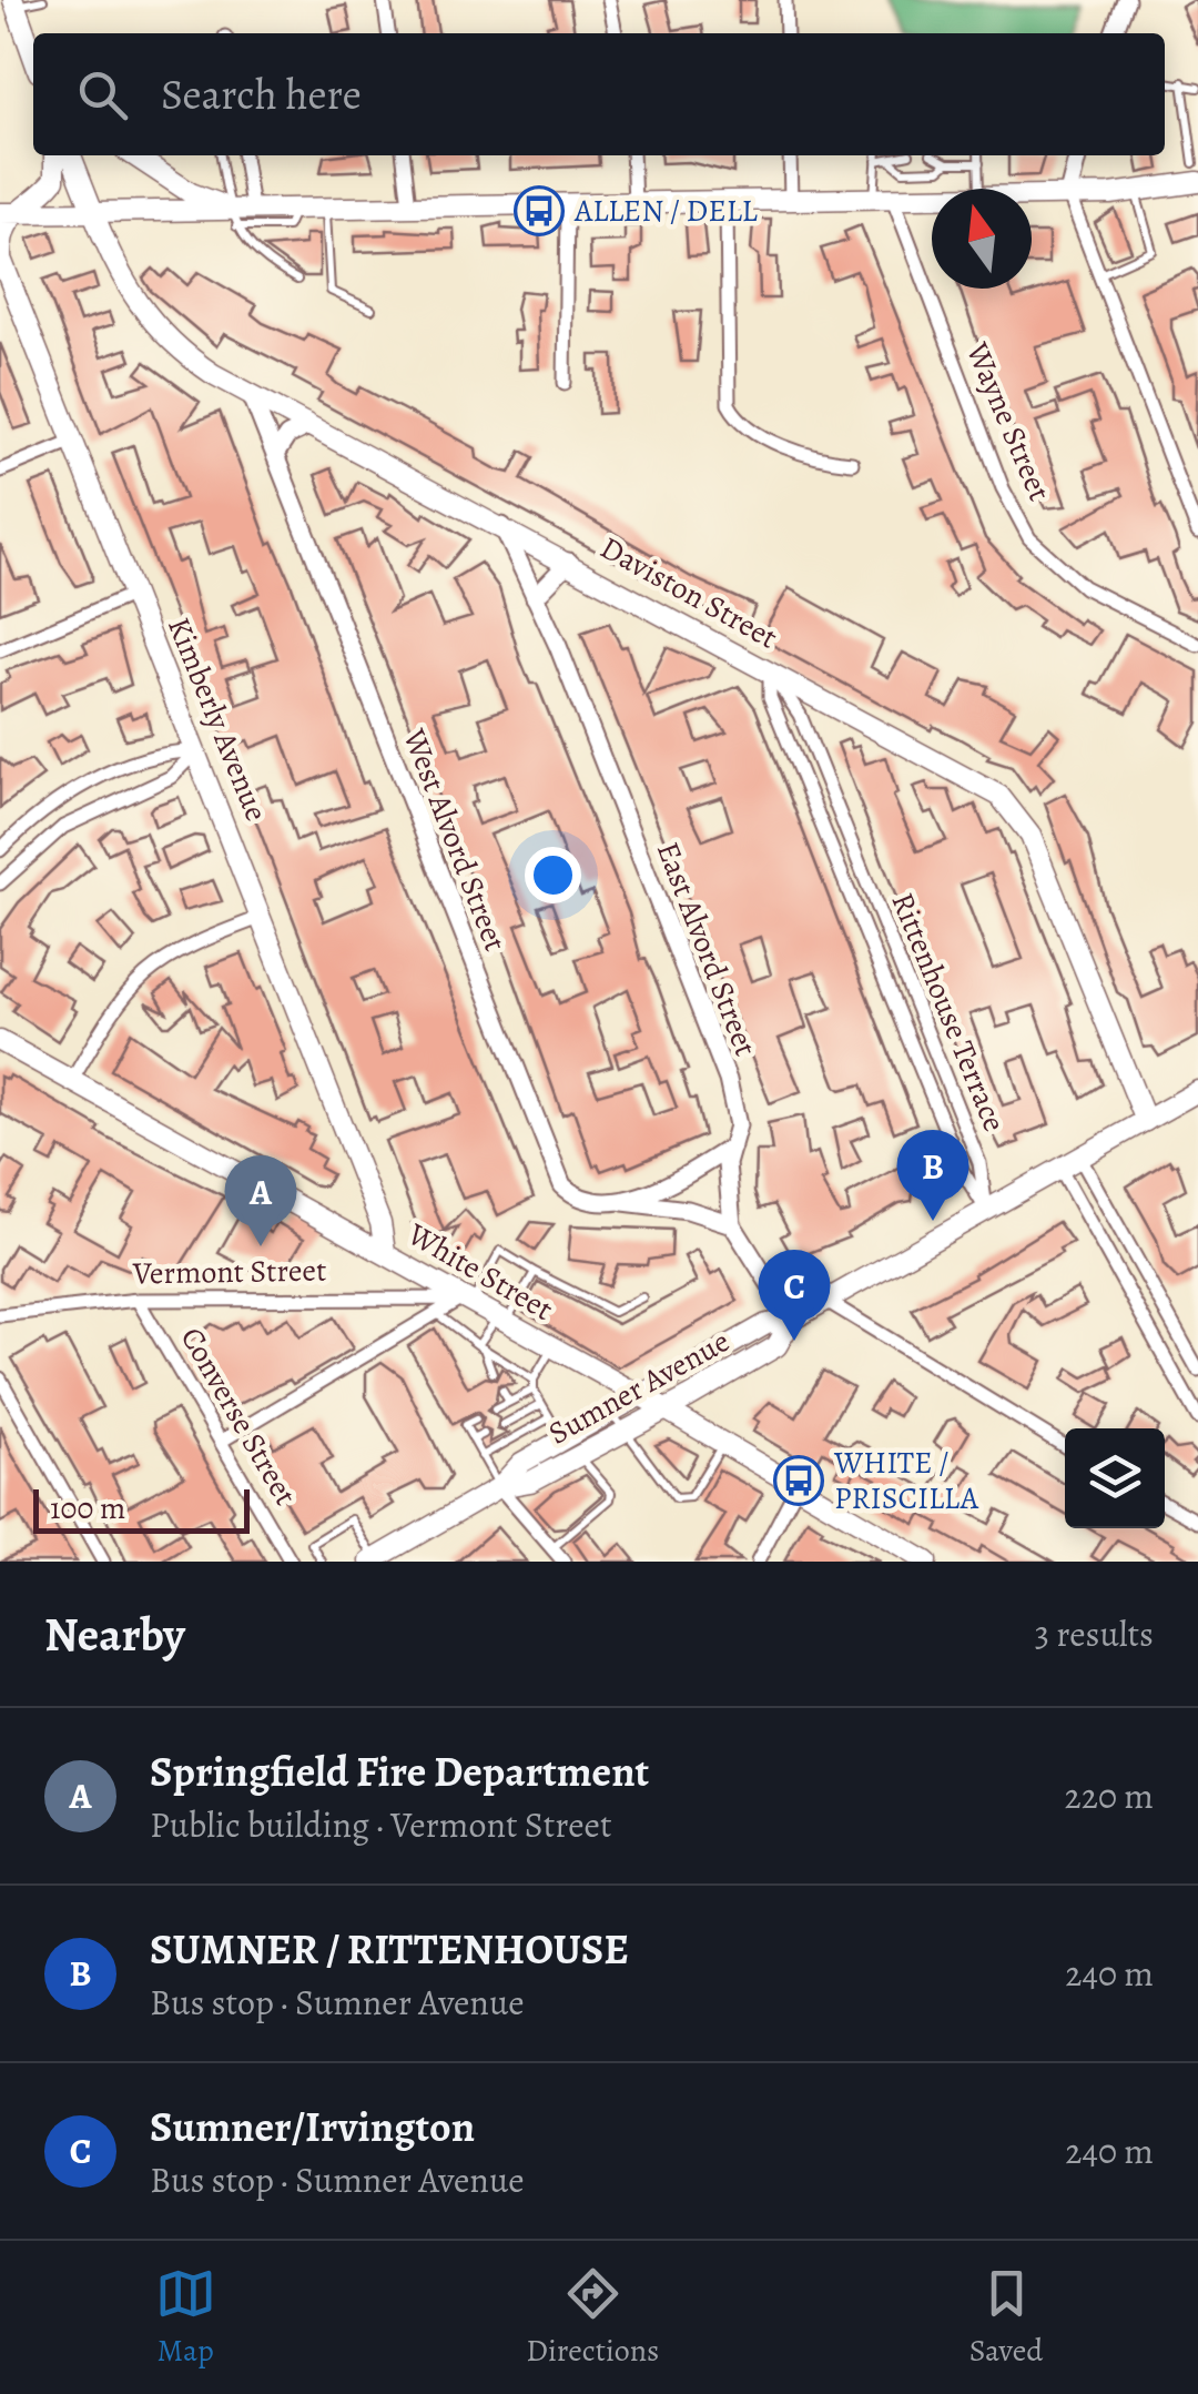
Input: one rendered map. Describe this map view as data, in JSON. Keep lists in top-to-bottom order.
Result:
{
  "streets": {
    "main road": [
      "Daviston Street",
      "Kimberly Avenue",
      "White Street",
      "Sumner Avenue"
    ],
    "street": [
      "Wayne Street",
      "West Alvord Street",
      "East Alvord Street",
      "Rittenhouse Terrace",
      "Vermont Street",
      "Converse Street"
    ]
  },
  "crossings": [
    ["Daviston Street", "West Alvord Street"],
    ["Daviston Street", "East Alvord Street"],
    ["Daviston Street", "Rittenhouse Terrace"],
    ["Daviston Street", "Sumner Avenue"],
    ["Kimberly Avenue", "White Street"],
    ["West Alvord Street", "East Alvord Street"],
    ["East Alvord Street", "Sumner Avenue"],
    ["Rittenhouse Terrace", "Sumner Avenue"],
    ["Vermont Street", "White Street"],
    ["Vermont Street", "Converse Street"],
    ["White Street", "Sumner Avenue"]
  ],
  "places": {
    "bus stop": ["ALLEN / DELL", "WHITE / PRISCILLA"]
  },
  "scale_bar": "100 m",
  "north": "top",
  "page": {
    "search": "Search here",
    "pins": ["B", "A", "C"],
    "scale": "100 m",
    "heading": ["Nearby", "3 results"],
    "list": [
      {
        "mark": "A",
        "name": "Springfield Fire Department",
        "note": "Public building · Vermont Street",
        "value": "220 m"
      },
      {
        "mark": "B",
        "name": "SUMNER / RITTENHOUSE",
        "note": "Bus stop · Sumner Avenue",
        "value": "240 m"
      },
      {
        "mark": "C",
        "name": "Sumner/Irvington",
        "note": "Bus stop · Sumner Avenue",
        "value": "240 m"
      }
    ],
    "nav": ["Map", "Directions", "Saved"]
  }
}
